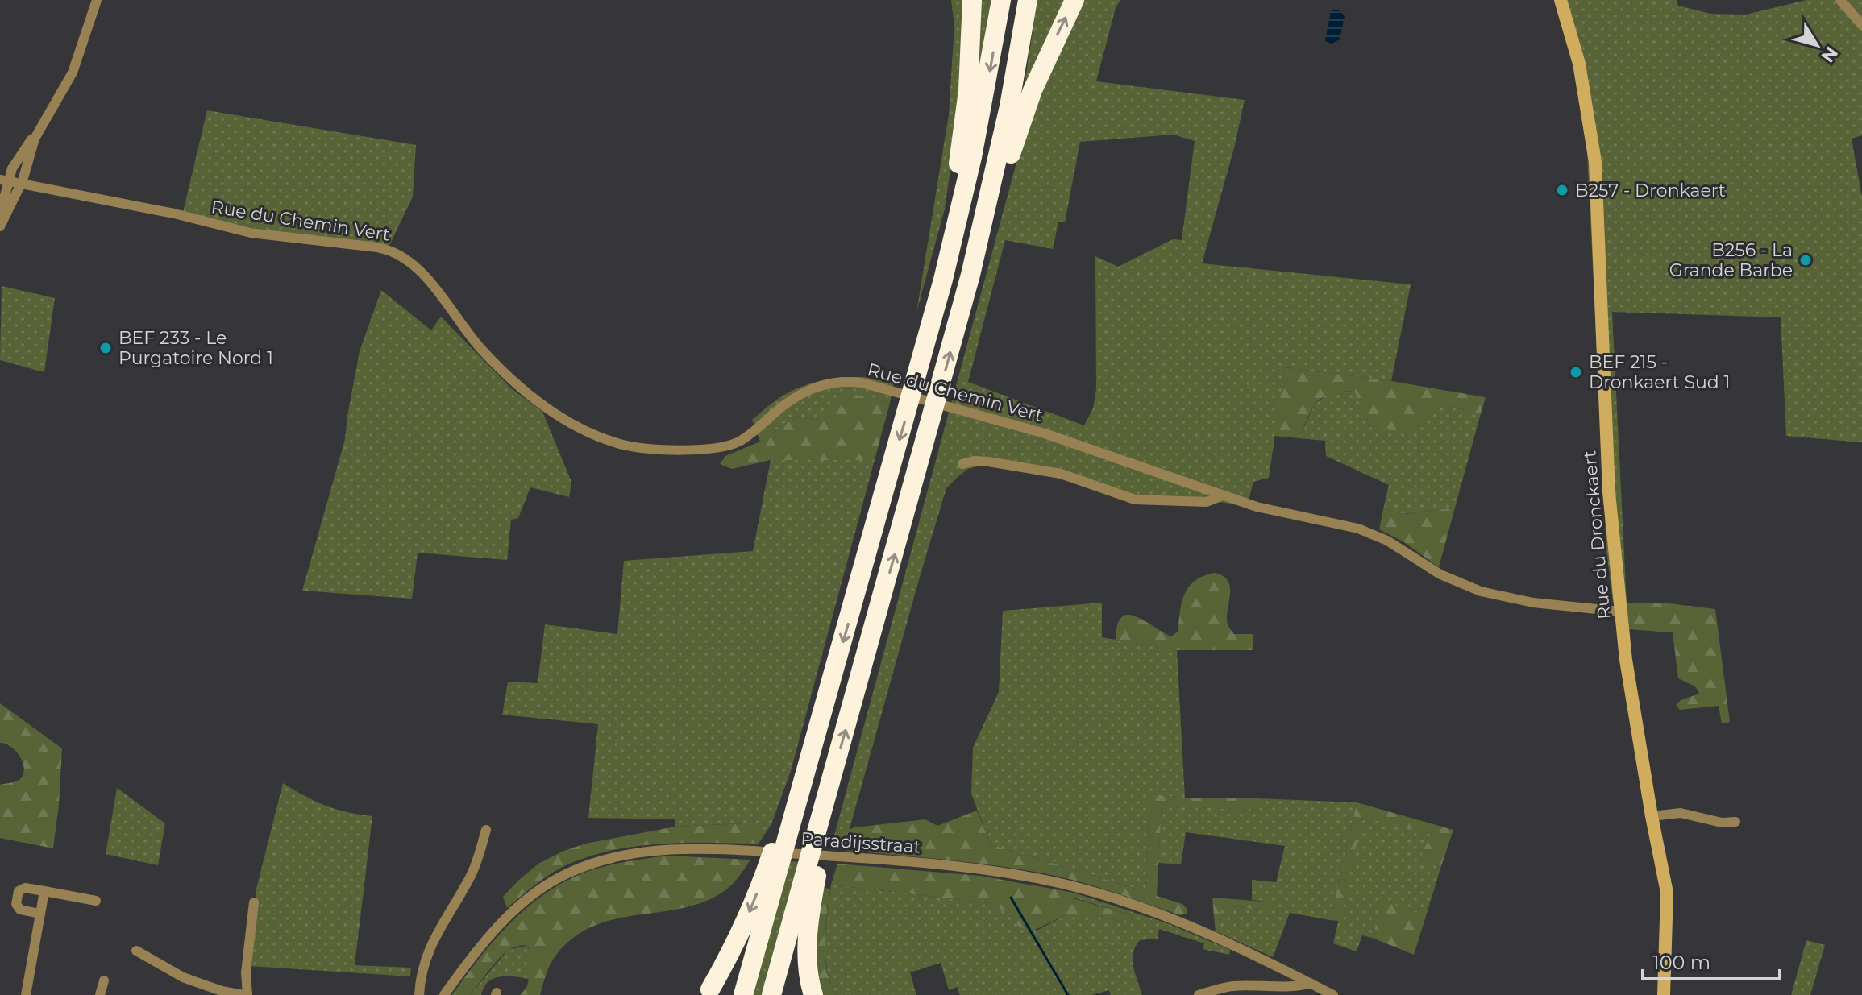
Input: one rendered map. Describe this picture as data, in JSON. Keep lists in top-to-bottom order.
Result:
{
  "streets": {
    "main road": ["Rue du Dronckaert"],
    "street": ["Rue du Chemin Vert", "Paradijsstraat"]
  },
  "crossings": [
    ["Rue du Chemin Vert", "Rue du Dronckaert"]
  ],
  "places": [
    "B257 - Dronkaert",
    "B256 - La Grande Barbe",
    "BEF 233 - Le Purgatoire Nord 1",
    "BEF 215 - Dronkaert Sud 1"
  ],
  "scale_bar": "100 m",
  "north": "bottom right"
}
